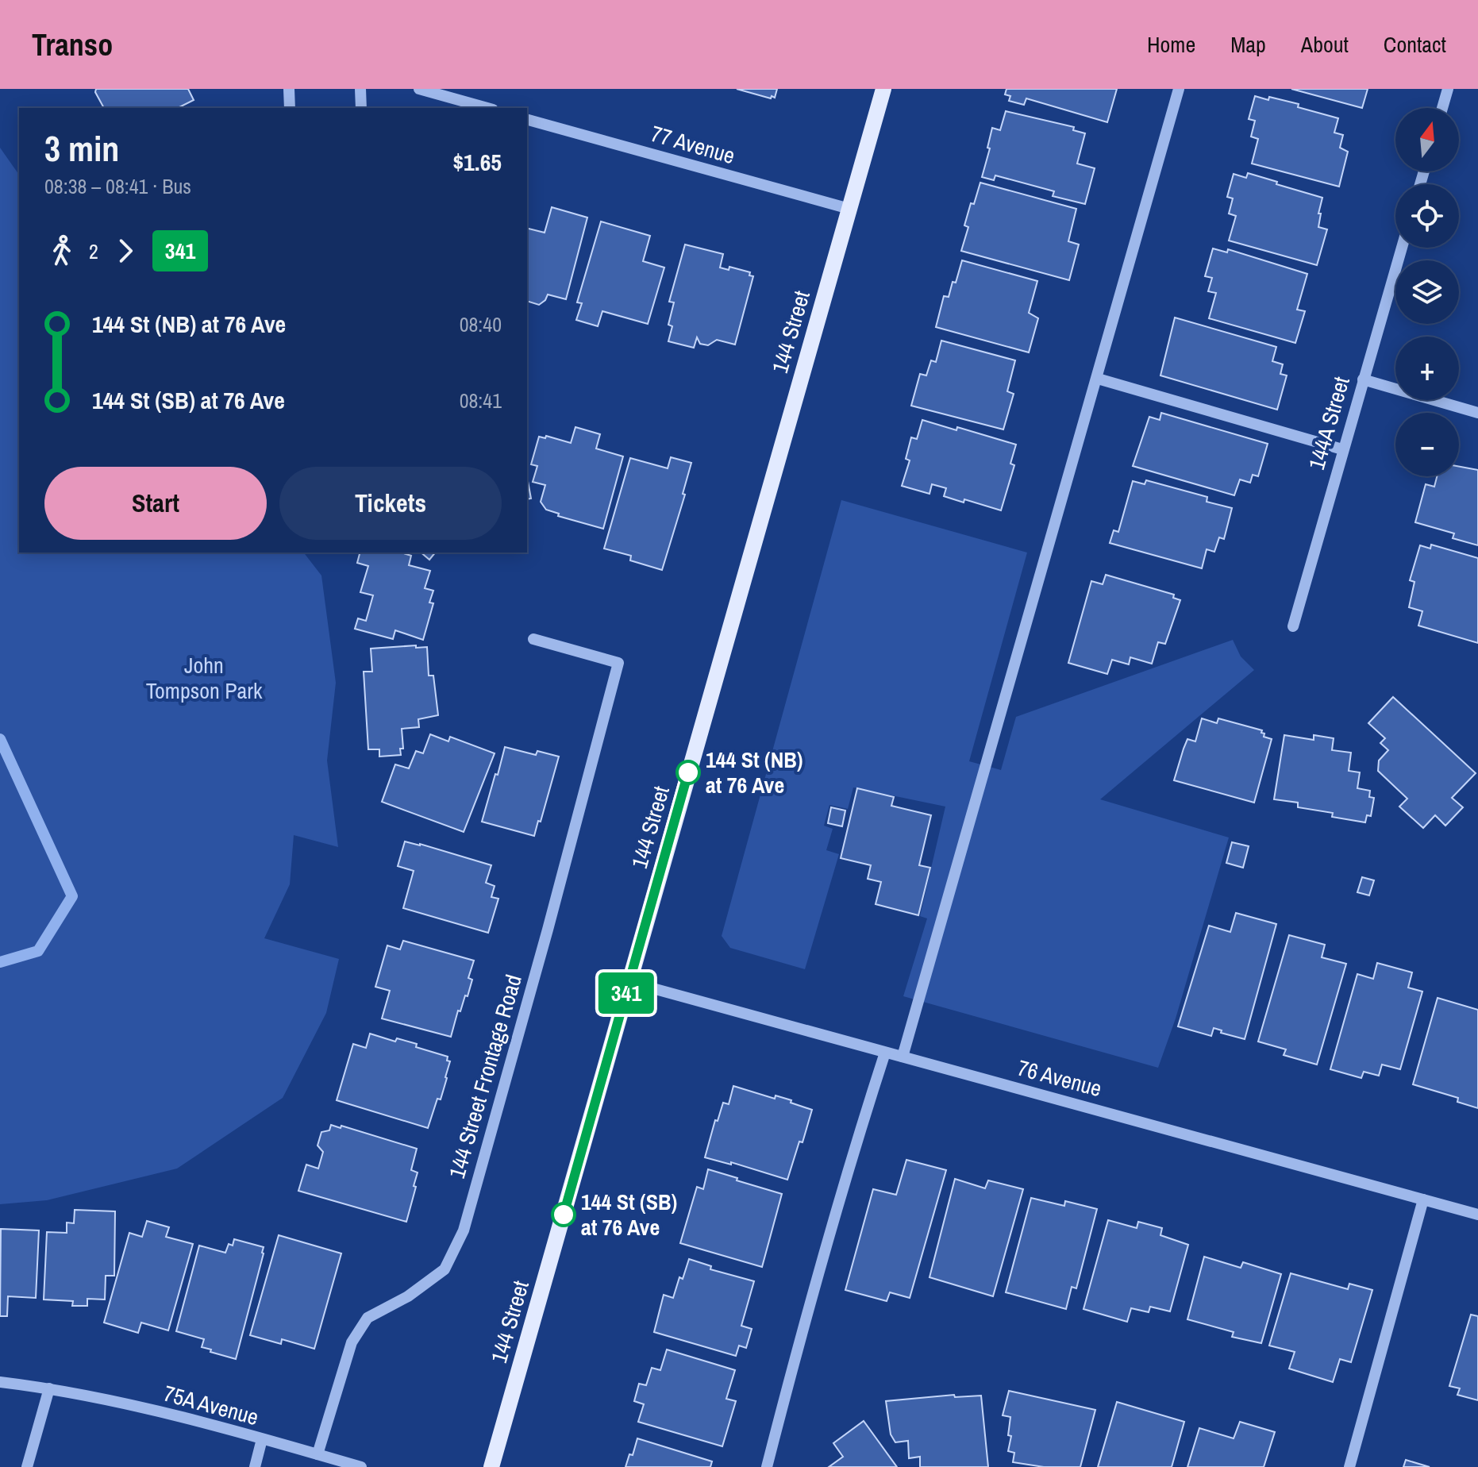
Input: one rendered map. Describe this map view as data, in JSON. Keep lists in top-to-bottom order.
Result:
{
  "streets": {
    "main road": ["144 Street"],
    "street": [
      "77 Avenue",
      "144A Street",
      "144 Street Frontage Road",
      "76 Avenue",
      "75A Avenue"
    ]
  },
  "crossings": [
    ["77 Avenue", "144 Street"],
    ["144 Street", "76 Avenue"],
    ["144 Street Frontage Road", "75A Avenue"]
  ],
  "parks": ["John Tompson Park"],
  "places": ["144 St (NB) at 76 Ave", "144 St (SB) at 76 Ave"],
  "lines": ["bus line 341"],
  "north": "top",
  "page": {
    "header": "Transo",
    "nav": [
      "Home",
      "Map",
      "About",
      "Contact"
    ],
    "on_map": "341",
    "map_buttons": ["+", "−"],
    "heading": ["3 min", "08:38 – 08:41 · Bus", "$1.65"],
    "legs": ["2", "341"],
    "list": [
      {
        "name": "144 St (NB) at 76 Ave",
        "value": "08:40"
      },
      {
        "name": "144 St (SB) at 76 Ave",
        "value": "08:41"
      }
    ],
    "buttons": ["Start", "Tickets"]
  }
}
